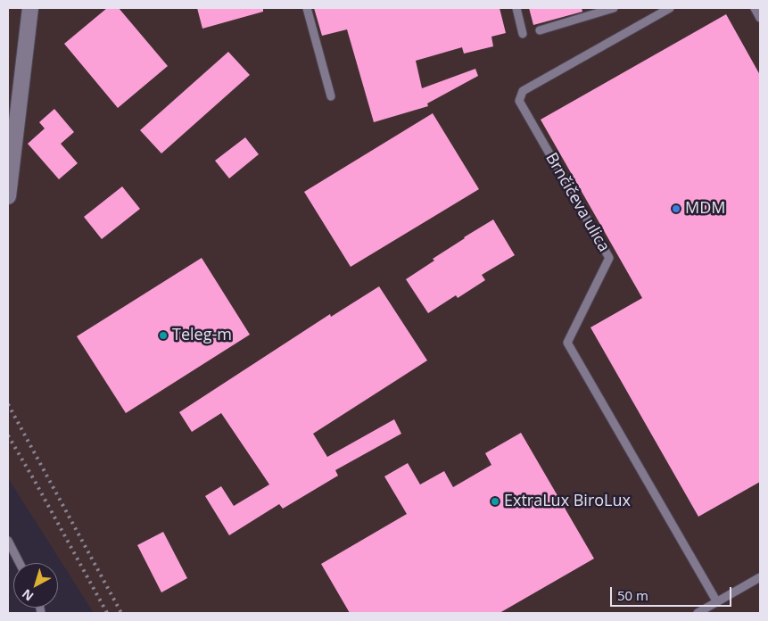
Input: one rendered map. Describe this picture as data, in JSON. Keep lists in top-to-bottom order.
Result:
{
  "streets": {
    "lane": ["Brnčičeva ulica"]
  },
  "places": ["MDM", "Teleg-m", "ExtraLux BiroLux"],
  "scale_bar": "50 m",
  "north": "bottom left"
}
